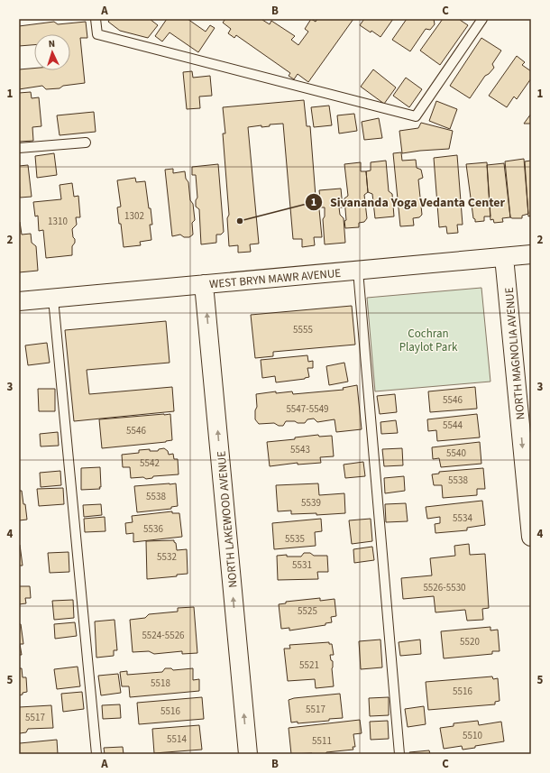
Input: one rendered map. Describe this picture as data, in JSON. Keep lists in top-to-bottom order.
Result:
{
  "streets": {
    "street": ["WEST BRYN MAWR AVENUE", "NORTH MAGNOLIA AVENUE", "NORTH LAKEWOOD AVENUE"]
  },
  "crossings": [
    ["WEST BRYN MAWR AVENUE", "NORTH MAGNOLIA AVENUE"],
    ["WEST BRYN MAWR AVENUE", "NORTH LAKEWOOD AVENUE"]
  ],
  "one_way": ["NORTH MAGNOLIA AVENUE", "NORTH LAKEWOOD AVENUE"],
  "parks": ["Cochran Playlot Park"],
  "places": ["Sivananda Yoga Vedanta Center"],
  "house_numbers": [
    "1302",
    "1310",
    "5555",
    "5546",
    "5547-5549",
    "5544",
    "5546",
    "5543",
    "5540",
    "5542",
    "5538",
    "5538",
    "5539",
    "5534",
    "5536",
    "5535",
    "5532",
    "5531",
    "5526-5530",
    "5525",
    "5524-5526",
    "5520",
    "5521",
    "5518",
    "5516",
    "5517",
    "5516",
    "5517",
    "5510",
    "5514",
    "5511"
  ],
  "north": "top",
  "grid": {
    "columns": ["A", "B", "C"],
    "rows": [
      "1",
      "2",
      "3",
      "4",
      "5"
    ]
  }
}
